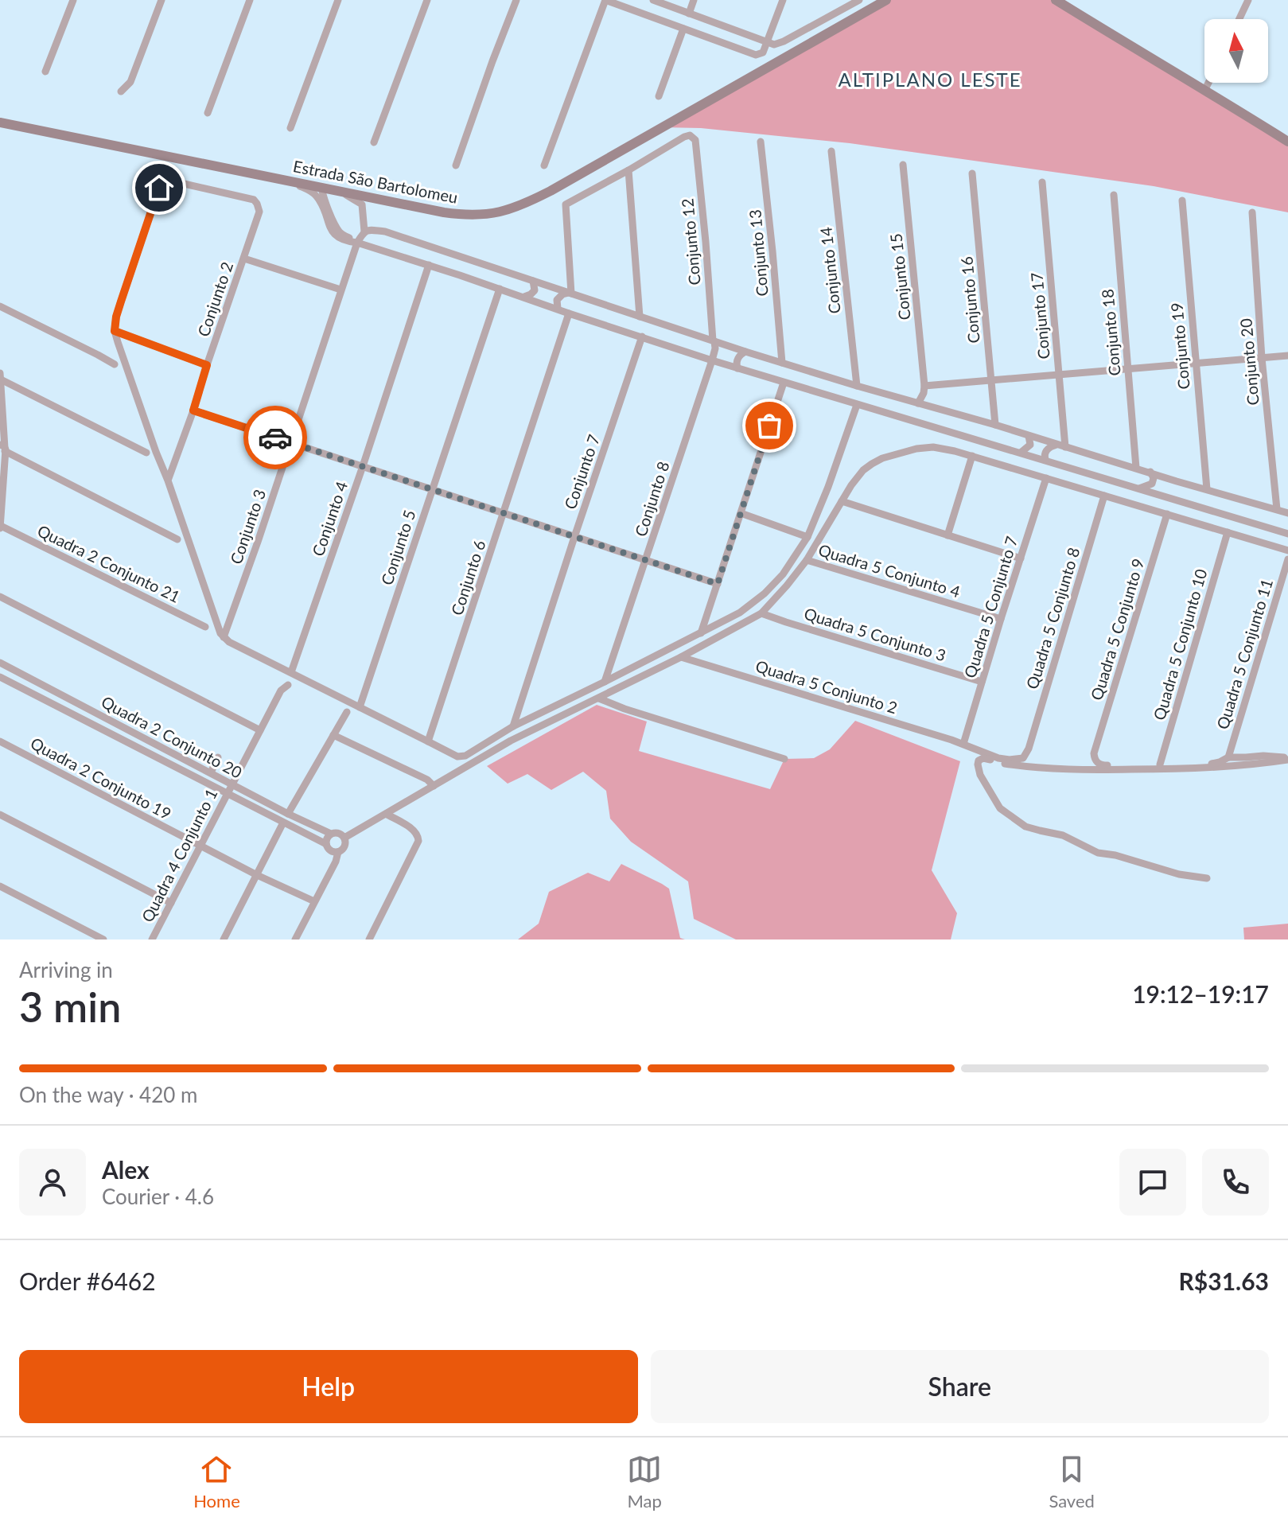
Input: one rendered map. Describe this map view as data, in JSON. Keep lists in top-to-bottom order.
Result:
{
  "streets": {
    "street": [
      "Estrada São Bartolomeu",
      "Conjunto 12",
      "Conjunto 13",
      "Conjunto 14",
      "Conjunto 15",
      "Conjunto 2",
      "Conjunto 16",
      "Conjunto 17",
      "Conjunto 18",
      "Conjunto 19",
      "Conjunto 20",
      "Conjunto 7",
      "Conjunto 8",
      "Conjunto 4",
      "Conjunto 3",
      "Conjunto 5",
      "Quadra 2 Conjunto 21",
      "Quadra 5 Conjunto 4",
      "Conjunto 6",
      "Quadra 5 Conjunto 7",
      "Quadra 5 Conjunto 8",
      "Quadra 5 Conjunto 9",
      "Quadra 5 Conjunto 3",
      "Quadra 5 Conjunto 10",
      "Quadra 5 Conjunto 11",
      "Quadra 5 Conjunto 2",
      "Quadra 2 Conjunto 20",
      "Quadra 2 Conjunto 19",
      "Quadra 4 Conjunto 1"
    ]
  },
  "crossings": [
    ["Conjunto 12", "Conjunto 8"],
    ["Quadra 5 Conjunto 4", "Quadra 5 Conjunto 7"],
    ["Quadra 5 Conjunto 7", "Quadra 5 Conjunto 3"],
    ["Quadra 5 Conjunto 7", "Quadra 5 Conjunto 2"],
    ["Quadra 5 Conjunto 8", "Quadra 5 Conjunto 2"],
    ["Quadra 5 Conjunto 9", "Quadra 5 Conjunto 10"],
    ["Quadra 2 Conjunto 20", "Quadra 4 Conjunto 1"],
    ["Quadra 2 Conjunto 19", "Quadra 4 Conjunto 1"]
  ],
  "districts": ["ALTIPLANO LESTE"],
  "north": "top",
  "page": {
    "heading": ["3 min", "Arriving in", "19:12–19:17"],
    "panel": [
      "Alex",
      "Courier · 4.6",
      "Order #6462",
      "R$31.63"
    ],
    "bar": "On the way · 420 m",
    "buttons": ["Help", "Share"],
    "tabs": ["Home", "Map", "Saved"]
  }
}
